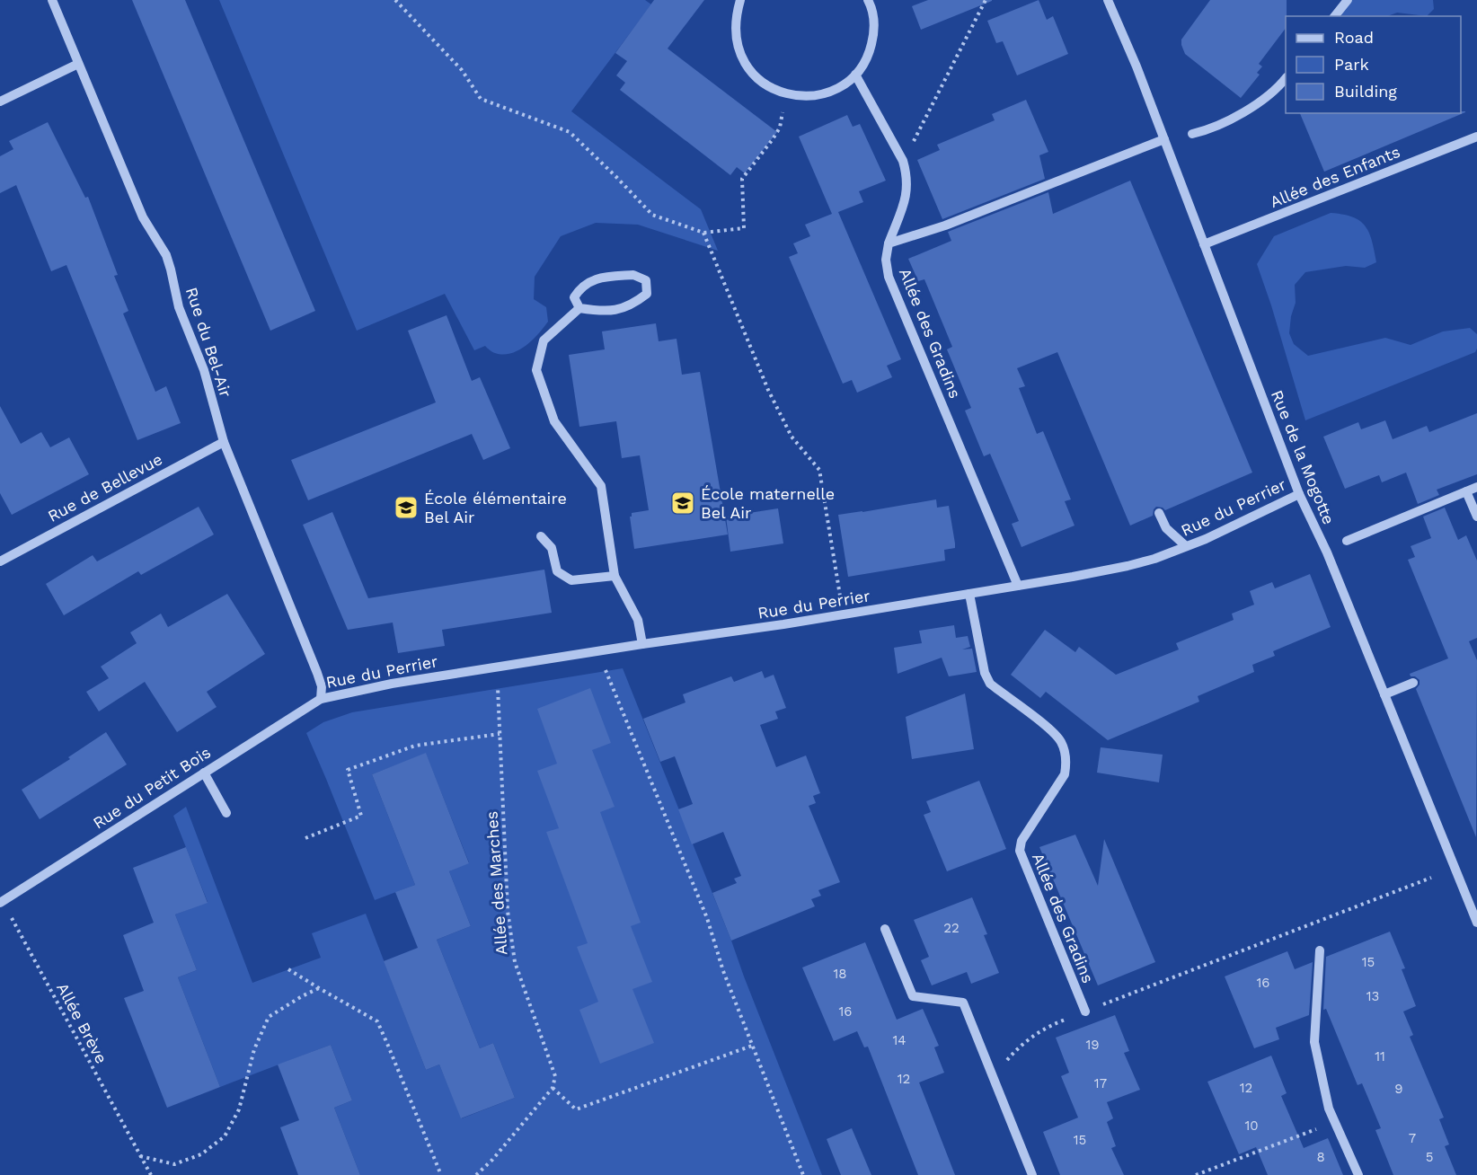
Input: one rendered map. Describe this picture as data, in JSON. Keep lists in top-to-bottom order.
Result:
{
  "streets": {
    "street": [
      "Allée des Enfants",
      "Allée des Gradins",
      "Rue du Bel-Air",
      "Rue de la Mogotte",
      "Rue de Bellevue",
      "Rue du Perrier",
      "Rue du Petit Bois"
    ],
    "path": ["Allée des Marches", "Allée Brève"]
  },
  "crossings": [
    ["Allée des Enfants", "Rue de la Mogotte"],
    ["Allée des Gradins", "Rue du Perrier"],
    ["Rue du Bel-Air", "Rue de Bellevue"],
    ["Rue du Bel-Air", "Rue du Perrier"],
    ["Rue du Bel-Air", "Rue du Petit Bois"],
    ["Rue de la Mogotte", "Rue du Perrier"],
    ["Rue du Perrier", "Rue du Petit Bois"],
    ["Rue du Petit Bois", "Allée Brève"]
  ],
  "places": {
    "school or university": ["École maternelle Bel Air", "École élémentaire Bel Air"]
  },
  "house_numbers": [
    "22",
    "15",
    "18",
    "16",
    "13",
    "16",
    "14",
    "19",
    "11",
    "12",
    "17",
    "12",
    "9",
    "10",
    "7",
    "15",
    "8",
    "5"
  ],
  "legend": ["Road", "Park", "Building"]
}
